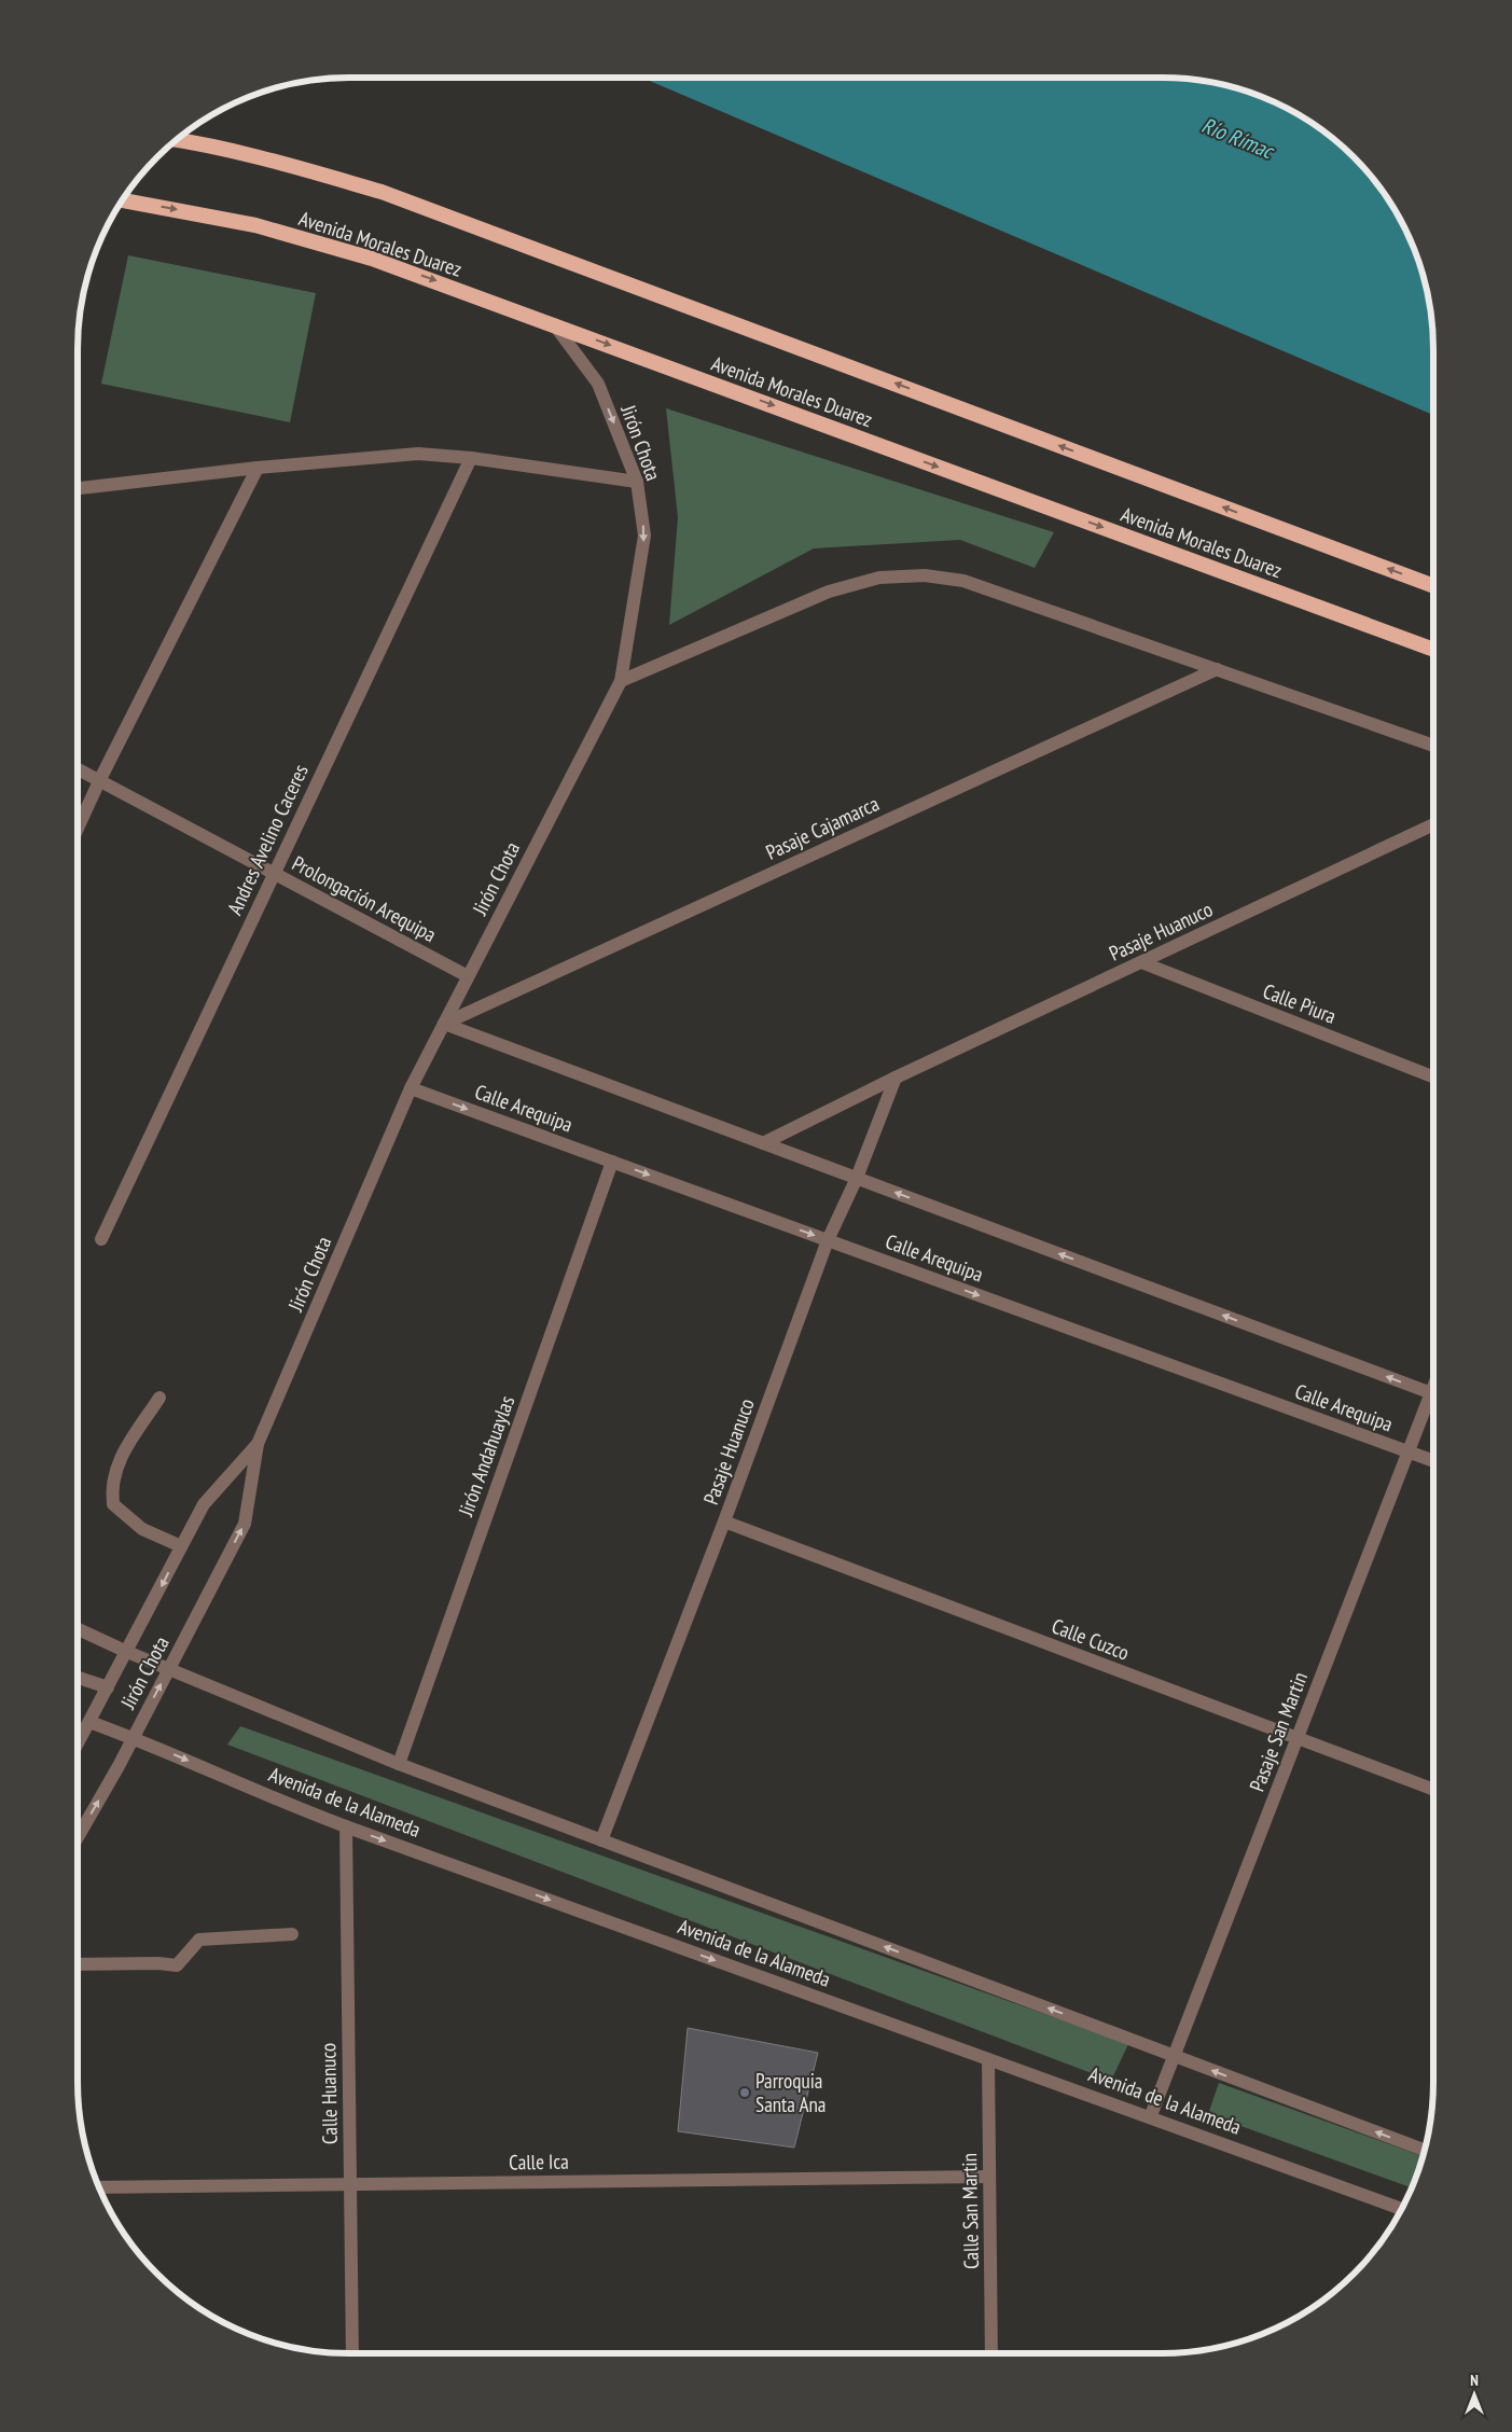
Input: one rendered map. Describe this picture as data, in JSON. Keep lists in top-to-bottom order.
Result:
{
  "streets": {
    "highway": ["Avenida Morales Duarez"],
    "street": [
      "Jirón Chota",
      "Pasaje Cajamarca",
      "Andres Avelino Caceres",
      "Prolongación Arequipa",
      "Pasaje Huanuco",
      "Calle Piura",
      "Calle Arequipa",
      "Jirón Andahuaylas",
      "Calle Cuzco",
      "Pasaje San Martin",
      "Avenida de la Alameda",
      "Calle Huanuco",
      "Calle Ica",
      "Calle San Martin"
    ]
  },
  "crossings": [
    ["Avenida Morales Duarez", "Jirón Chota"],
    ["Jirón Chota", "Pasaje Cajamarca"],
    ["Jirón Chota", "Prolongación Arequipa"],
    ["Jirón Chota", "Calle Arequipa"],
    ["Jirón Chota", "Avenida de la Alameda"],
    ["Andres Avelino Caceres", "Prolongación Arequipa"],
    ["Pasaje Huanuco", "Calle Piura"],
    ["Pasaje Huanuco", "Calle Arequipa"],
    ["Pasaje Huanuco", "Calle Cuzco"],
    ["Calle Arequipa", "Jirón Andahuaylas"],
    ["Calle Arequipa", "Pasaje San Martin"],
    ["Calle Cuzco", "Pasaje San Martin"],
    ["Pasaje San Martin", "Avenida de la Alameda"],
    ["Avenida de la Alameda", "Calle Huanuco"],
    ["Avenida de la Alameda", "Calle San Martin"],
    ["Calle Huanuco", "Calle Ica"],
    ["Calle Ica", "Calle San Martin"]
  ],
  "water": ["Río Rímac"],
  "places": ["Parroquia Santa Ana"],
  "north": "top"
}
